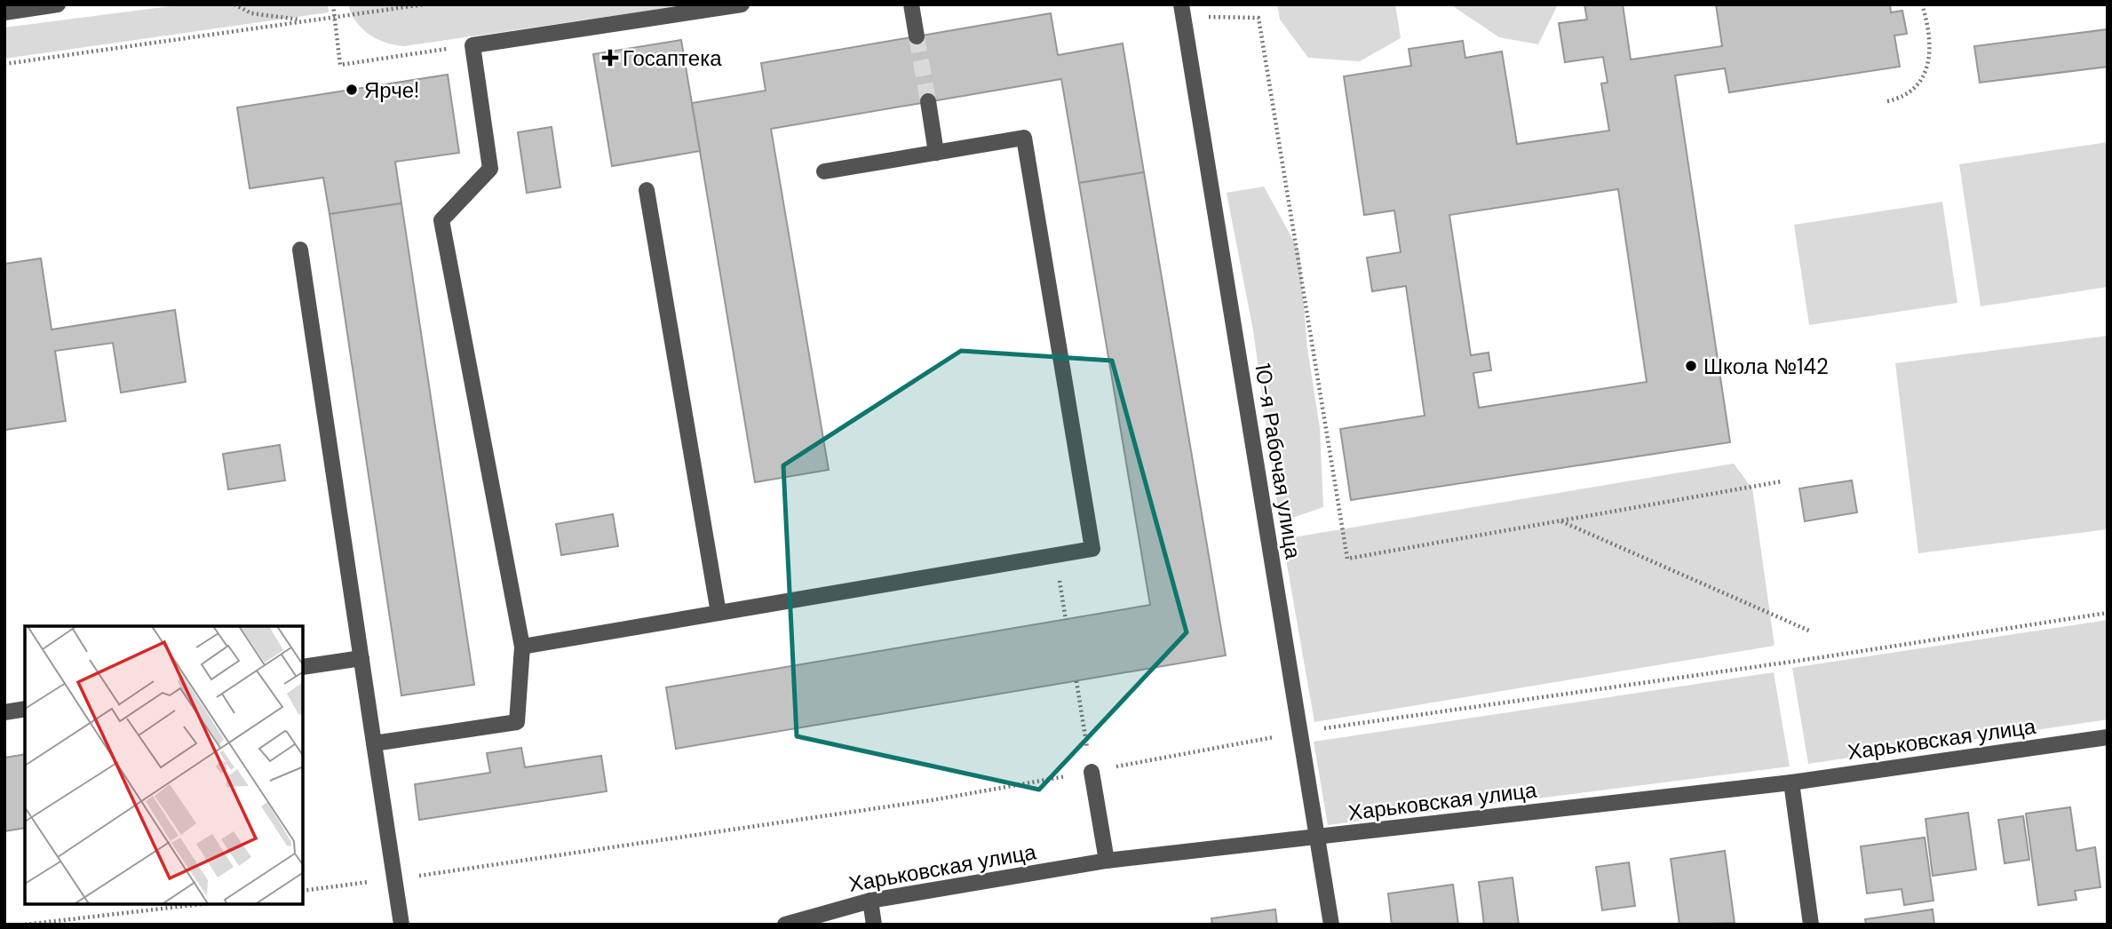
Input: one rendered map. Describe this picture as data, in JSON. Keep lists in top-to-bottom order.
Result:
{
  "streets": {
    "street": ["10-я Рабочая улица", "Харьковская улица"]
  },
  "crossings": [
    ["10-я Рабочая улица", "Харьковская улица"]
  ],
  "places": {
    "health": ["Госаптека"],
    "other": ["Ярче!", "Школа №142"]
  }
}
